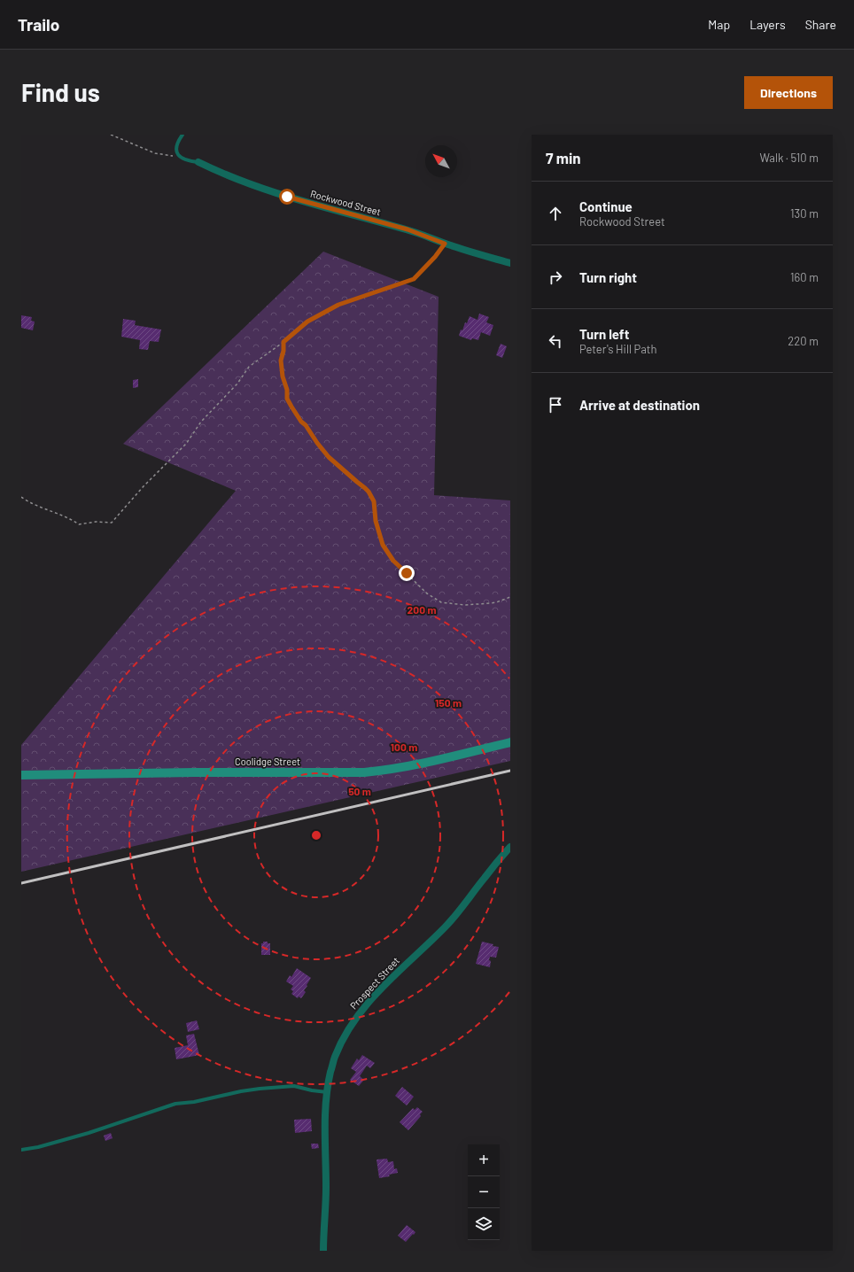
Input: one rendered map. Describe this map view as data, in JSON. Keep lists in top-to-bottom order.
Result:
{
  "streets": {
    "main road": ["Coolidge Street"],
    "street": ["Rockwood Street", "Prospect Street"]
  },
  "north": "top left",
  "page": {
    "header": "Trailo",
    "nav": ["Map", "Layers", "Share"],
    "buttons": "Directions",
    "title": "Find us",
    "heading": ["7 min", "Walk · 510 m"],
    "list": [
      ["Continue", "Rockwood Street", "130 m"],
      ["Turn right", "160 m"],
      ["Turn left", "Peter's Hill Path", "220 m"],
      "Arrive at destination"
    ],
    "map_buttons": ["+", "−"]
  },
  "rings": [
    "200 m",
    "150 m",
    "100 m",
    "50 m"
  ]
}
